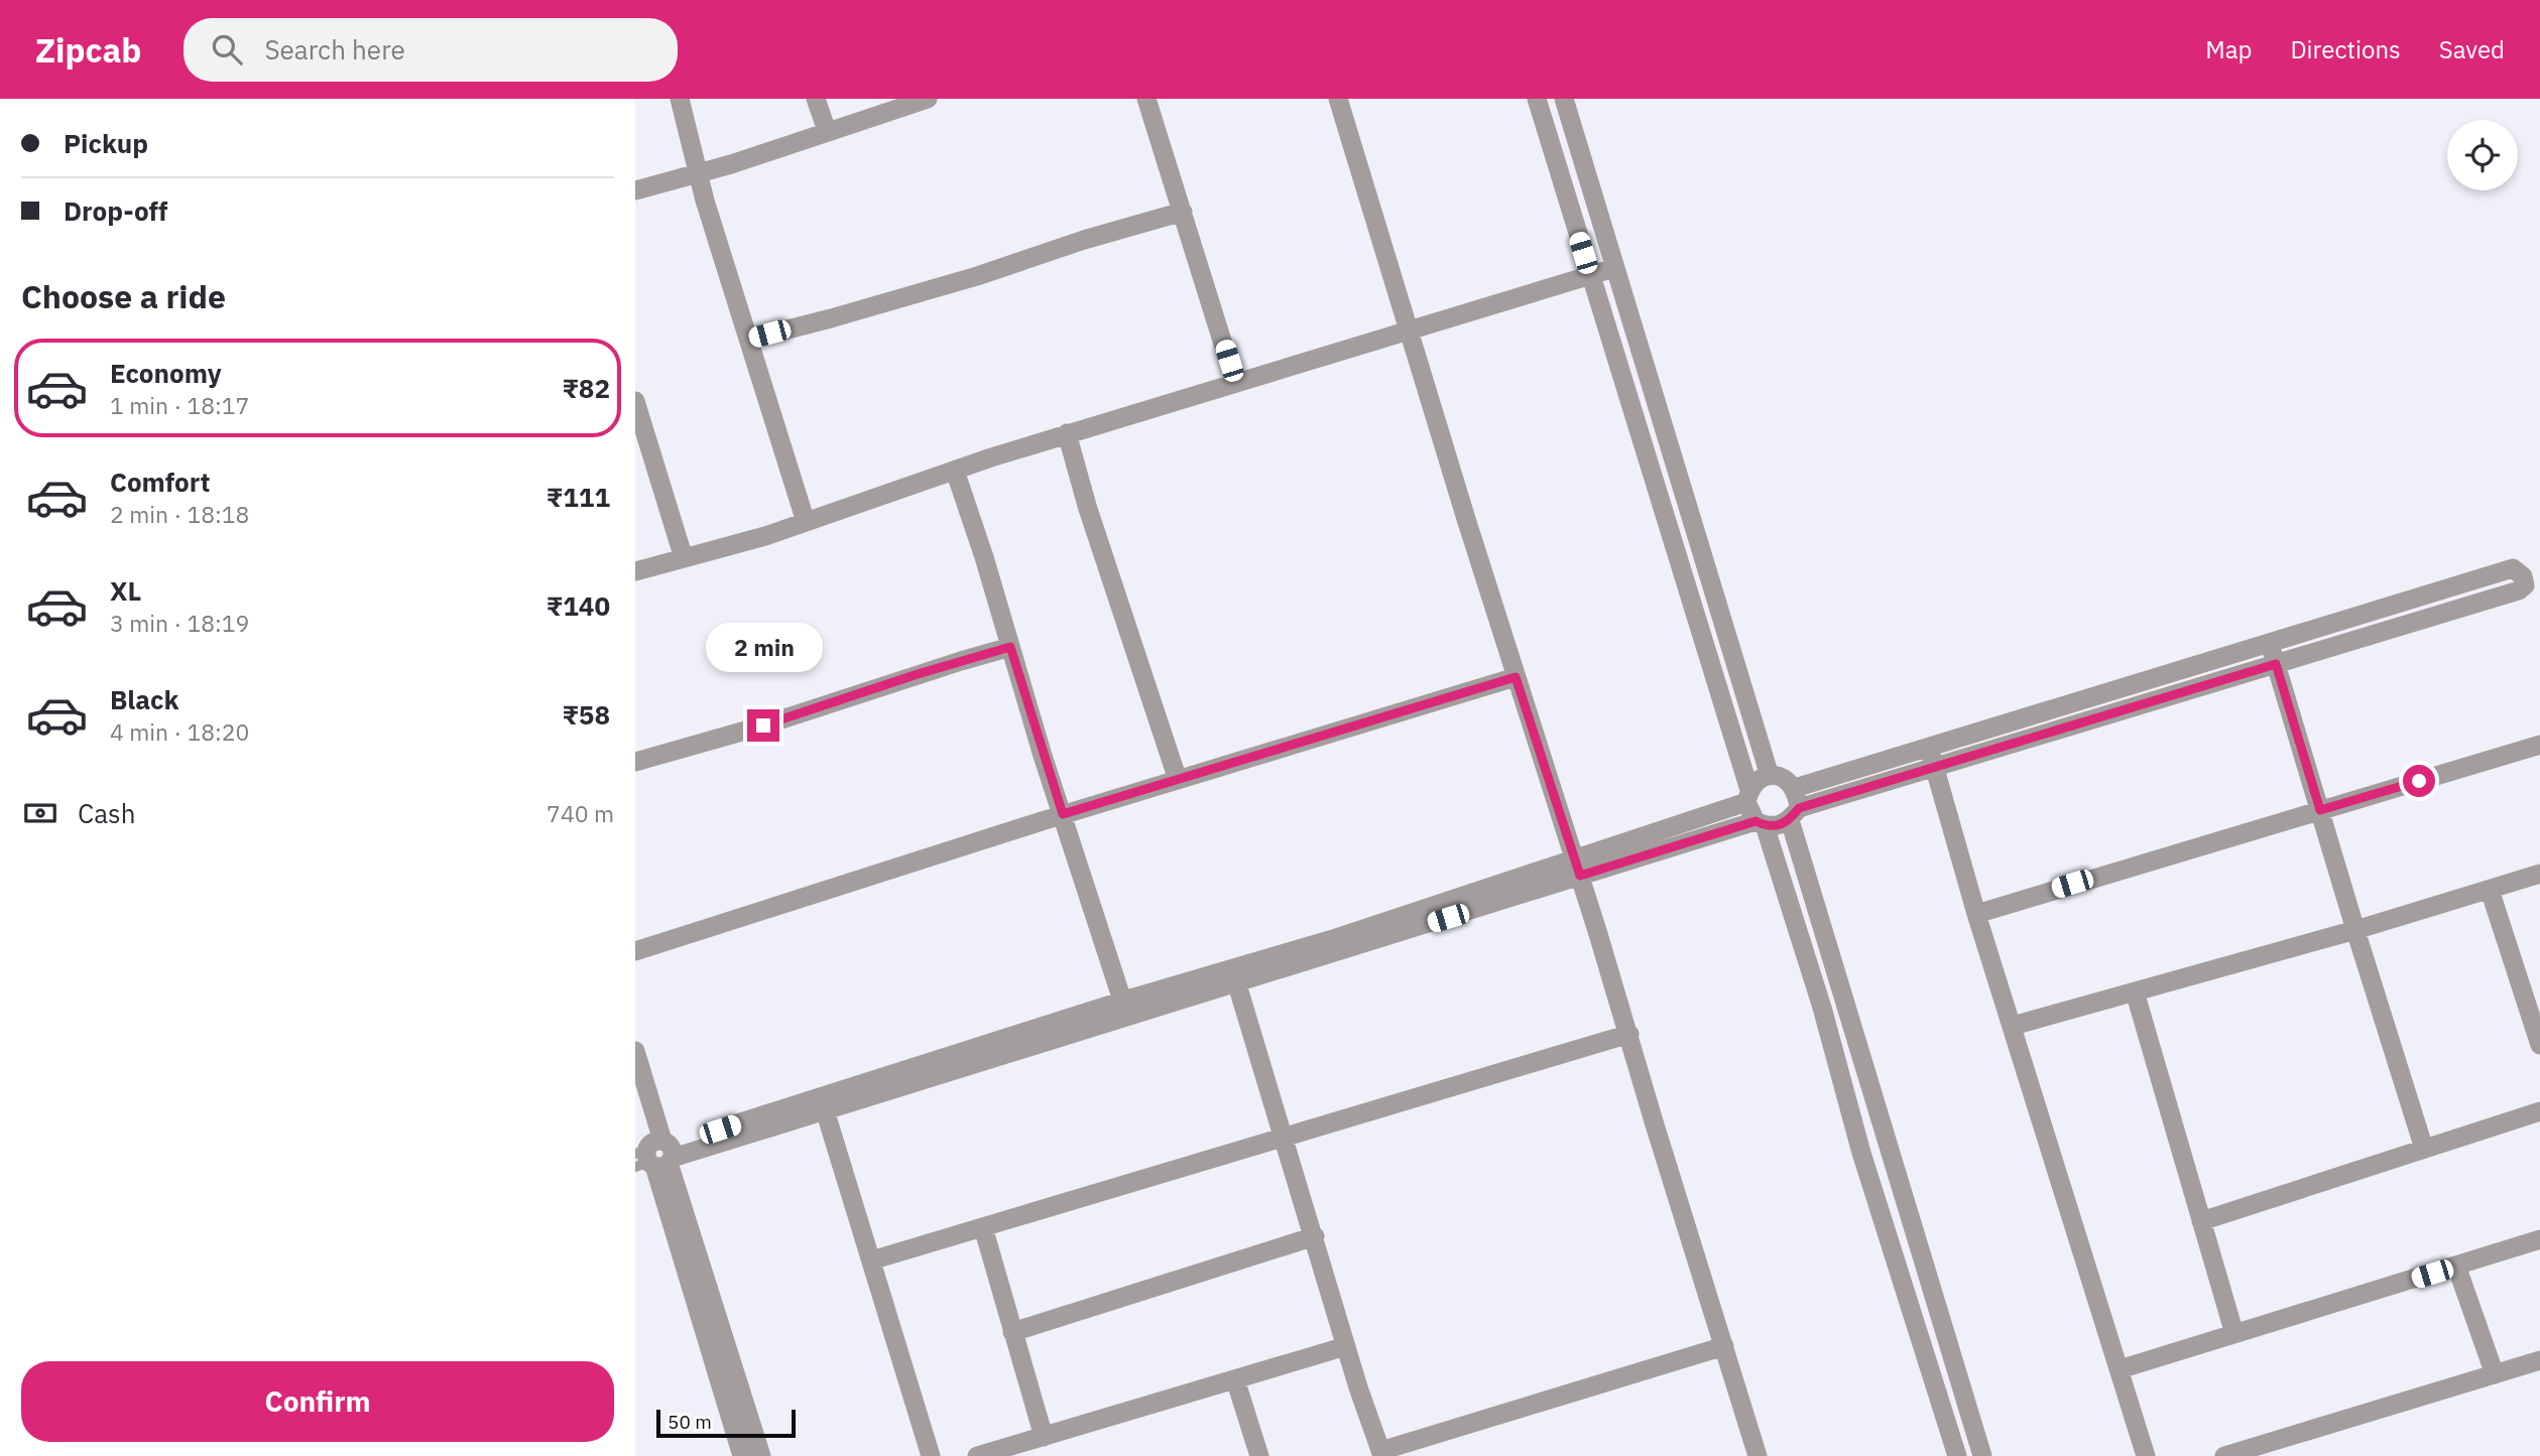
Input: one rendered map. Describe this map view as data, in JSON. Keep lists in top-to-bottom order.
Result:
{
  "scale_bar": "50 m",
  "page": {
    "header": "Zipcab",
    "search": "Search here",
    "nav": ["Map", "Directions", "Saved"],
    "banner": ["Pickup", "Drop-off"],
    "heading": "Choose a ride",
    "list": [
      {
        "name": "Economy",
        "note": "1 min · 18:17",
        "value": "₹82"
      },
      {
        "name": "Comfort",
        "note": "2 min · 18:18",
        "value": "₹111"
      },
      {
        "name": "XL",
        "note": "3 min · 18:19",
        "value": "₹140"
      },
      {
        "name": "Black",
        "note": "4 min · 18:20",
        "value": "₹58"
      }
    ],
    "bubble": "2 min",
    "pay": ["Cash", "740 m"],
    "buttons": "Confirm",
    "scale": "50 m"
  }
}
